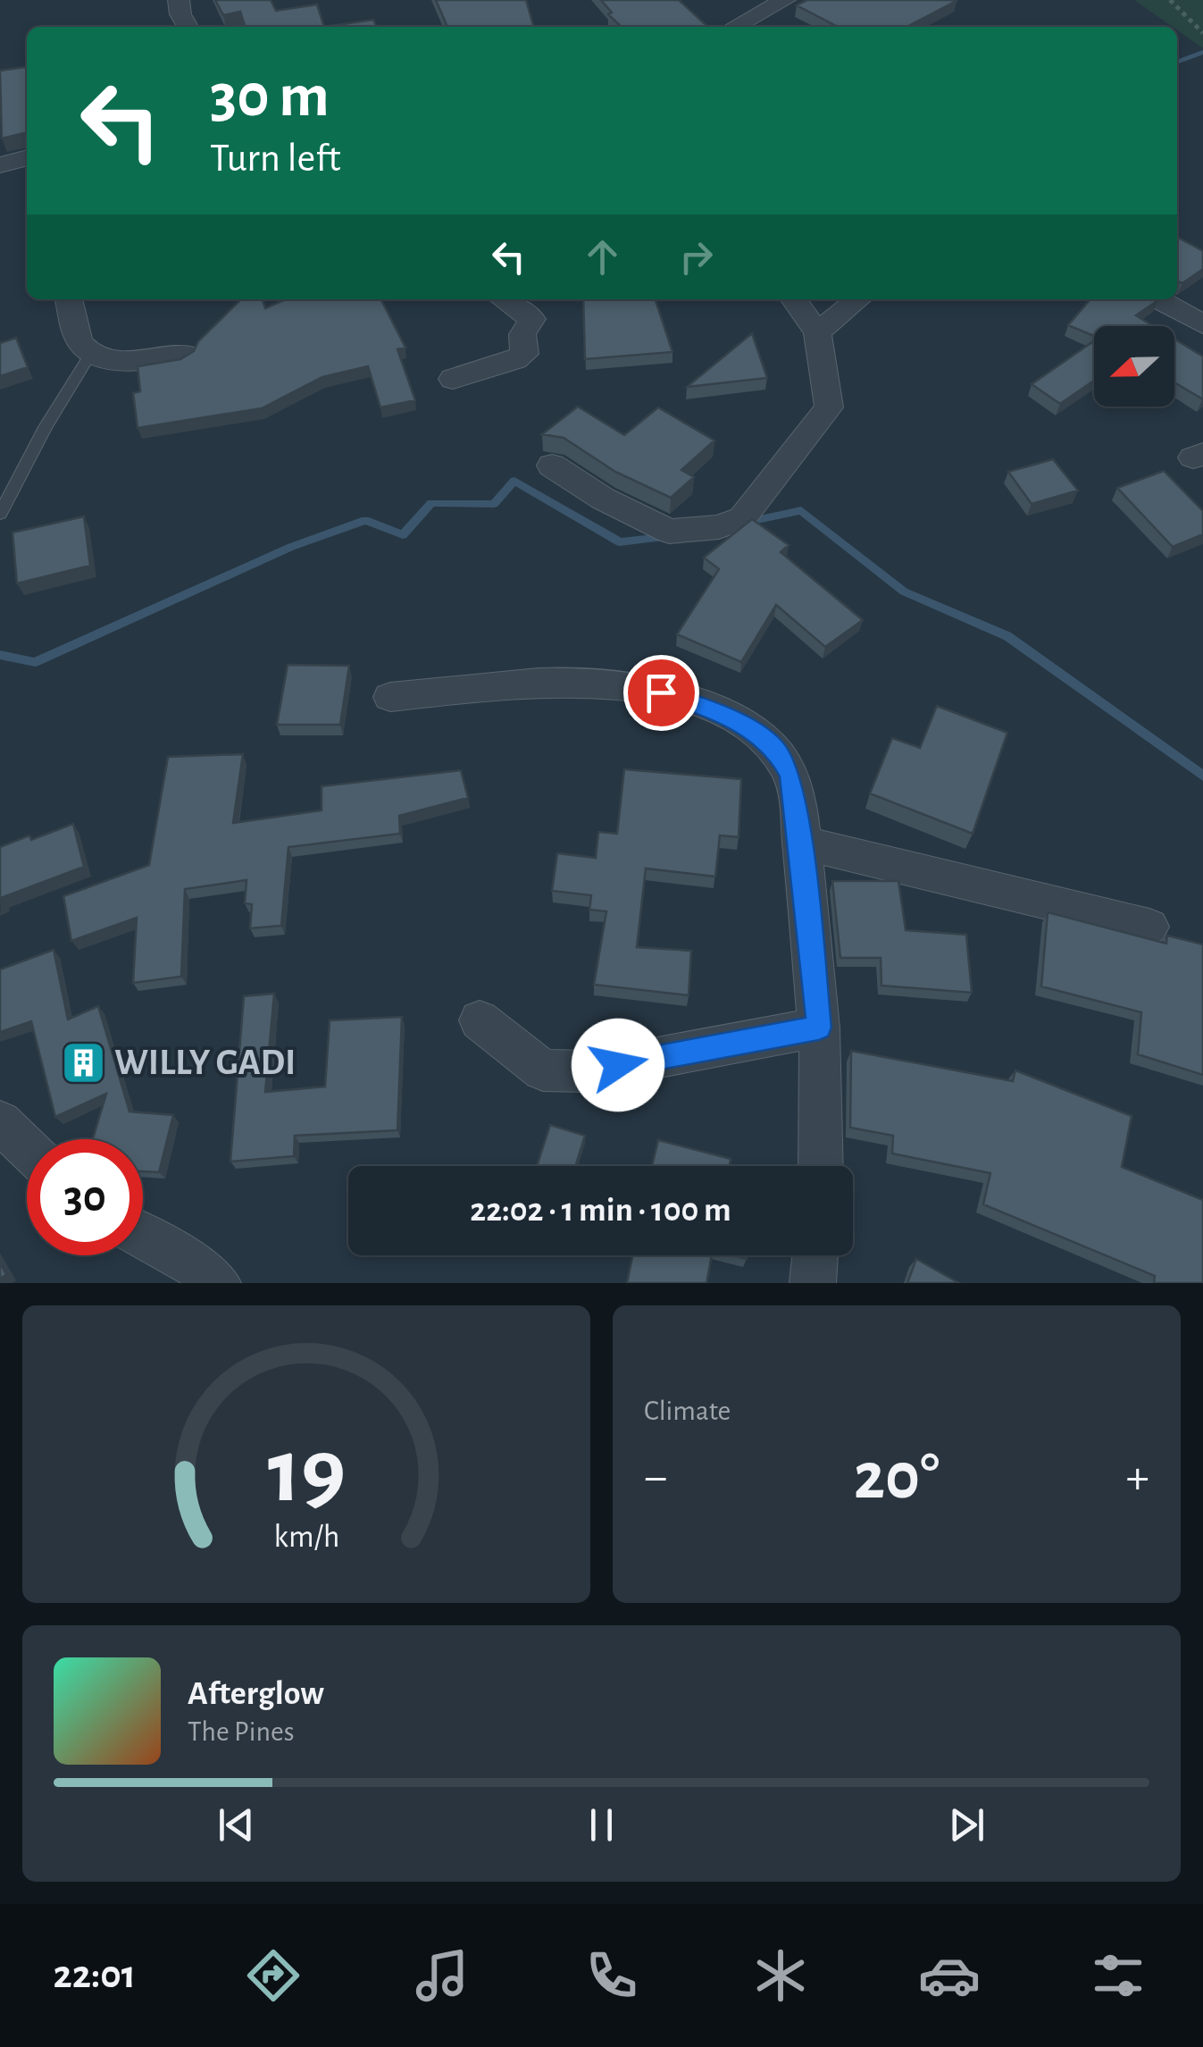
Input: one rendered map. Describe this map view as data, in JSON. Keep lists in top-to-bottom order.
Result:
{
  "places": {
    "building": ["WILLY GADI"]
  },
  "north": "left",
  "page": {
    "turn": ["30 m", "Turn left"],
    "limit": "30",
    "trip": "22:02 · 1 min · 100 m",
    "tile": "Climate",
    "heat": ["−", "20°", "+"],
    "song": ["Afterglow", "The Pines"],
    "tabs": "22:01",
    "gauge": ["19", "km/h"]
  }
}
